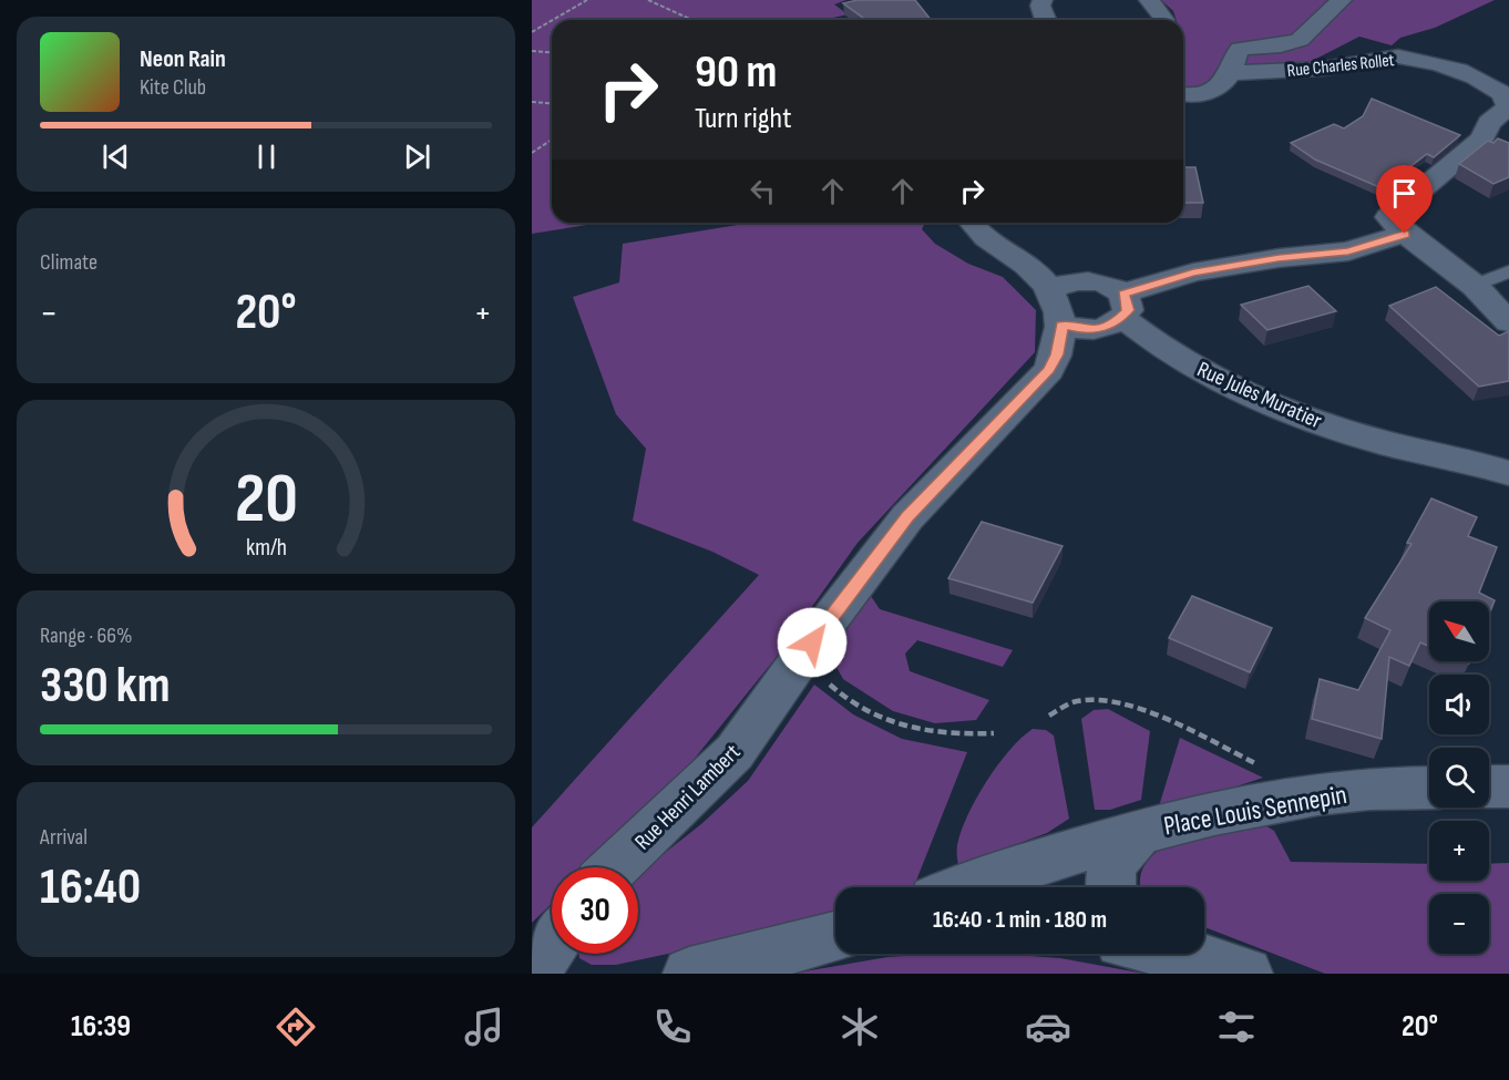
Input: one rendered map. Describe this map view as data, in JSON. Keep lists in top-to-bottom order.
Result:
{
  "streets": {
    "street": [
      "Rue Charles Rollet",
      "Rue Jules Muratier",
      "Rue Henri Lambert",
      "Place Louis Sennepin"
    ]
  },
  "crossings": [
    ["Rue Jules Muratier", "Rue Henri Lambert"]
  ],
  "north": "top left",
  "page": {
    "turn": ["90 m", "Turn right"],
    "song": ["Neon Rain", "Kite Club"],
    "tile": [
      "Climate",
      ["Range · 66%", "330 km"],
      ["Arrival", "16:40"]
    ],
    "heat": ["−", "20°", "+"],
    "map_buttons": ["+", "−"],
    "limit": "30",
    "trip": "16:40 · 1 min · 180 m",
    "tabs": ["16:39", "20°"],
    "gauge": ["20", "km/h"]
  }
}
